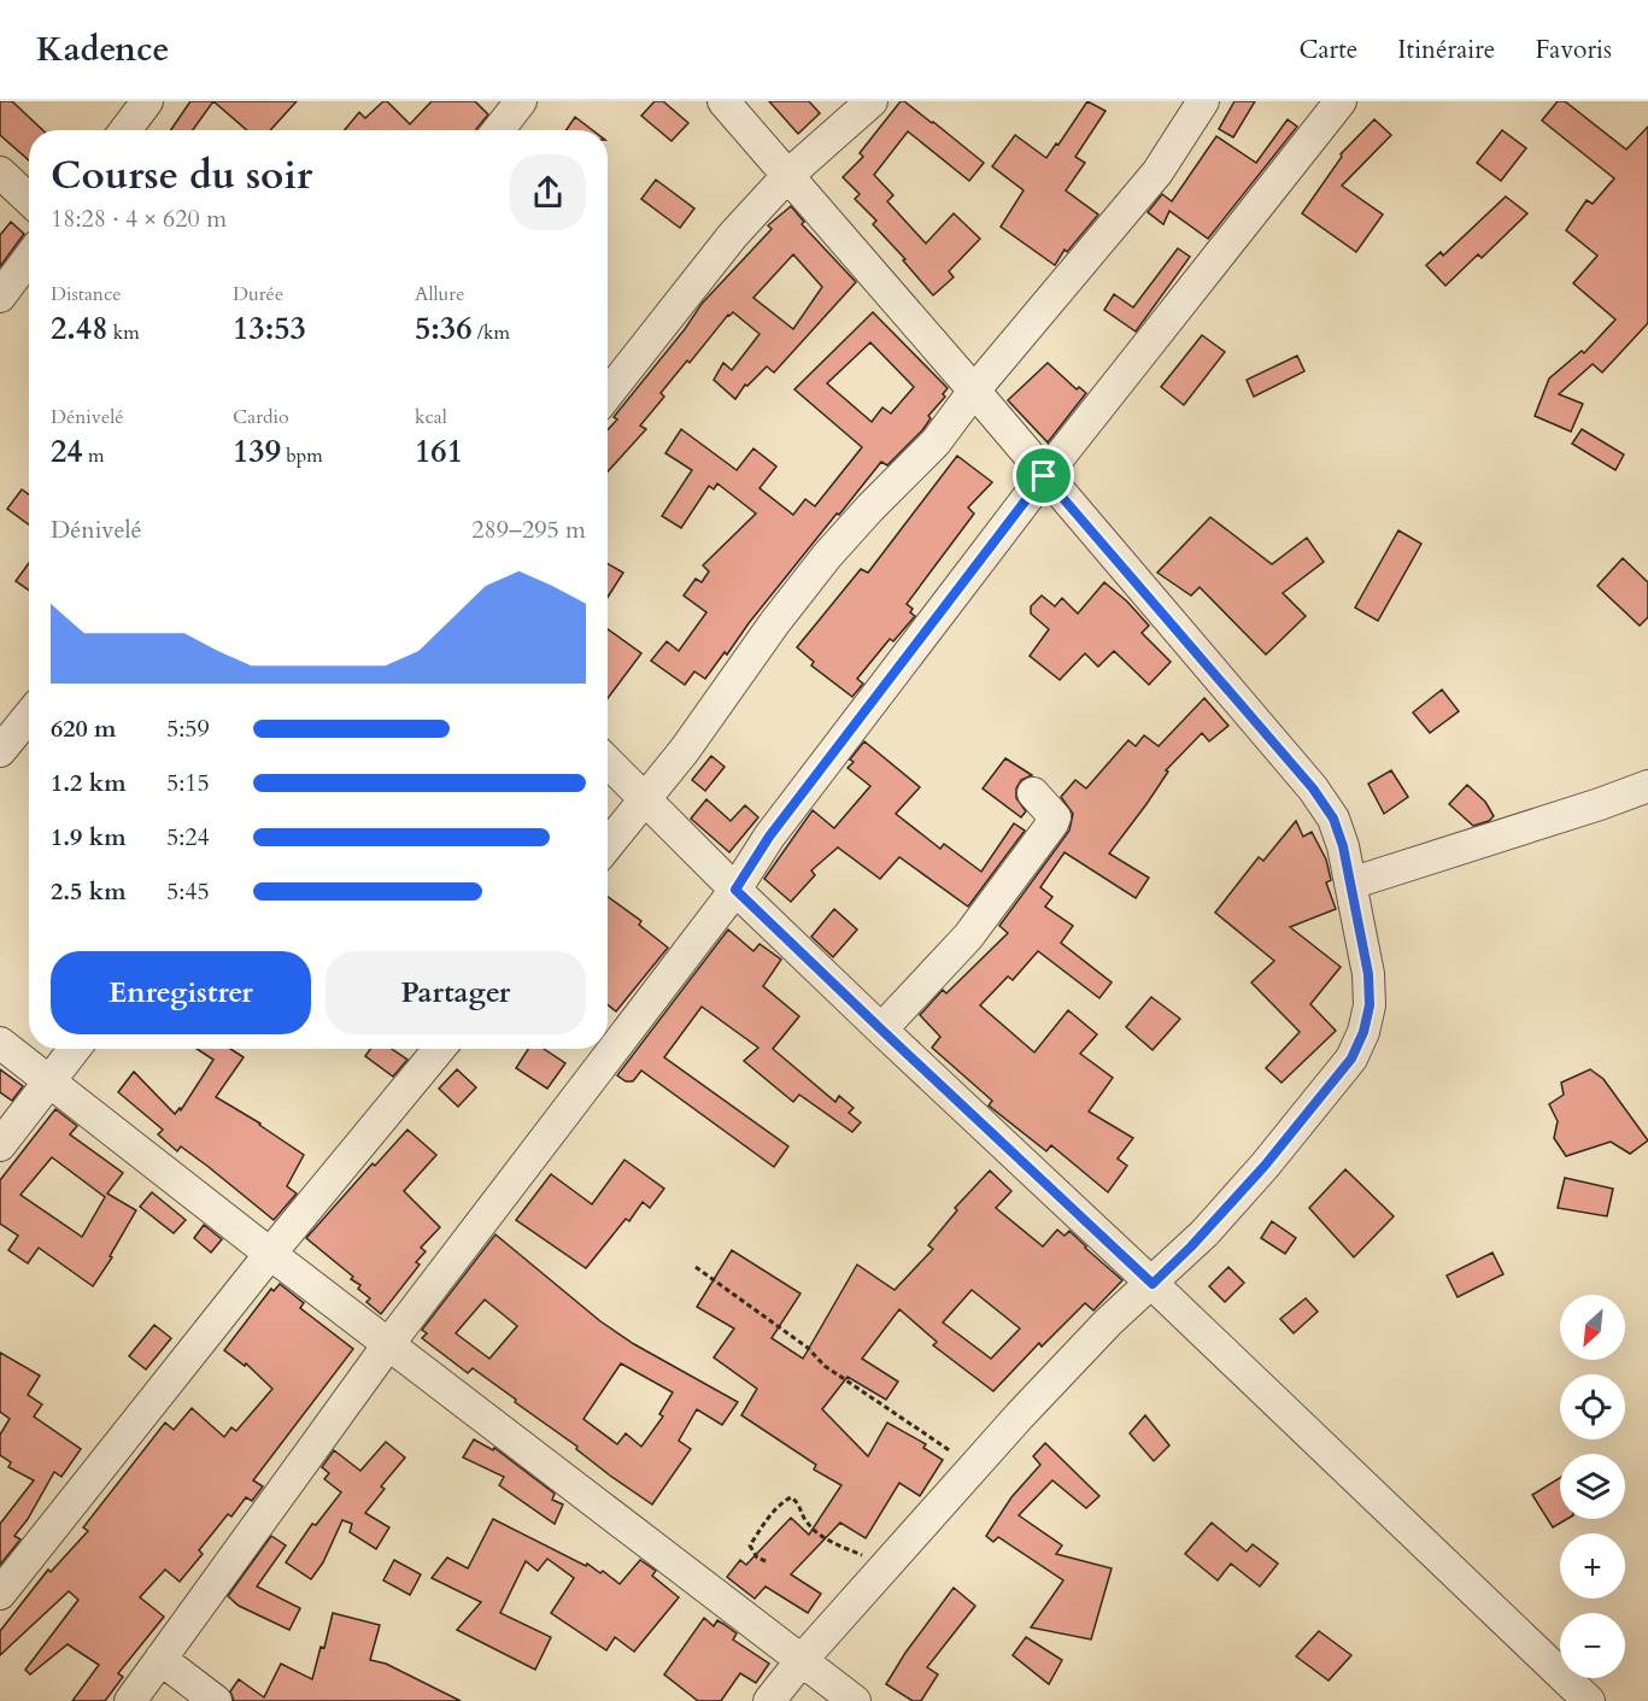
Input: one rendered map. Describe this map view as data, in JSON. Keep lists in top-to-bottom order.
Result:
{
  "north": "bottom left",
  "page": {
    "header": "Kadence",
    "nav": ["Carte", "Itinéraire", "Favoris"],
    "heading": ["Course du soir", "18:28 · 4 × 620 m"],
    "stats": [
      ["Distance", "2.48 km"],
      ["Durée", "13:53"],
      ["Allure", "5:36 /km"],
      ["Dénivelé", "24 m"],
      ["Cardio", "139 bpm"],
      ["kcal", "161"]
    ],
    "chart": ["Dénivelé", "289–295 m"],
    "list": [
      {
        "name": "620 m",
        "note": "5:59"
      },
      {
        "name": "1.2 km",
        "note": "5:15"
      },
      {
        "name": "1.9 km",
        "note": "5:24"
      },
      {
        "name": "2.5 km",
        "note": "5:45"
      }
    ],
    "buttons": ["Enregistrer", "Partager"],
    "map_buttons": ["+", "−"]
  }
}
